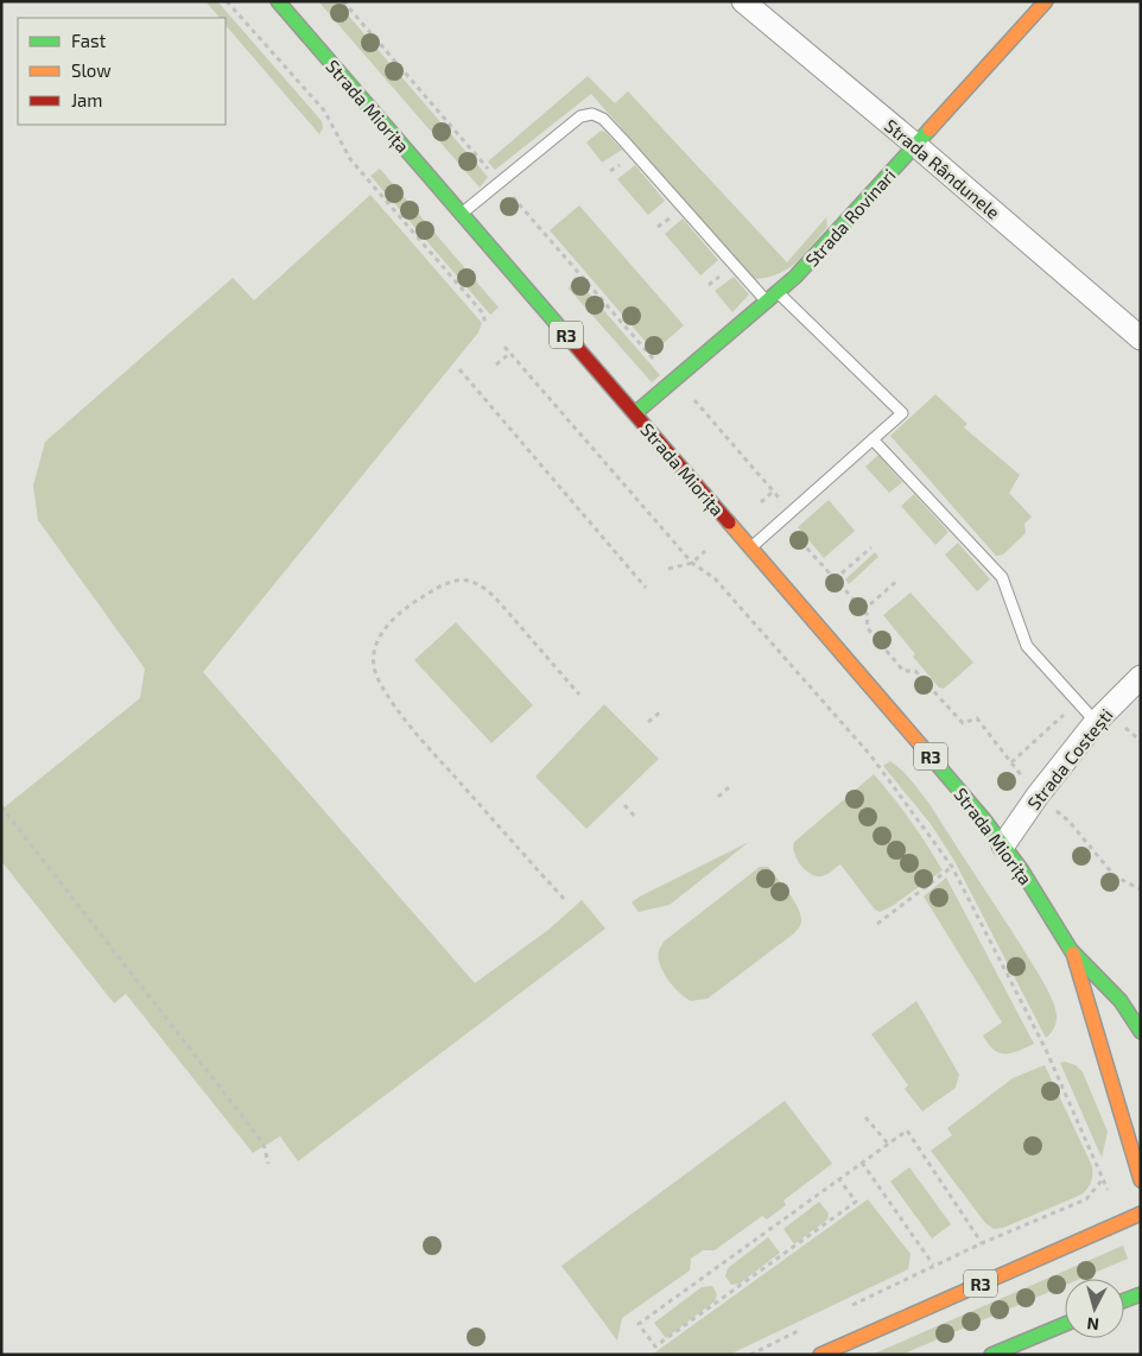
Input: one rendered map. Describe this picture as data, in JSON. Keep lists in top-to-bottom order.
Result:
{
  "streets": {
    "main road": ["Strada Miorița", "Strada Rovinari", "R3"],
    "street": ["Strada Rândunele", "Strada Costești"]
  },
  "crossings": [
    ["Strada Miorița", "Strada Rovinari"],
    ["Strada Miorița", "Strada Costești"],
    ["Strada Rândunele", "Strada Rovinari"]
  ],
  "legend": ["Fast", "Slow", "Jam"],
  "north": "bottom"
}
